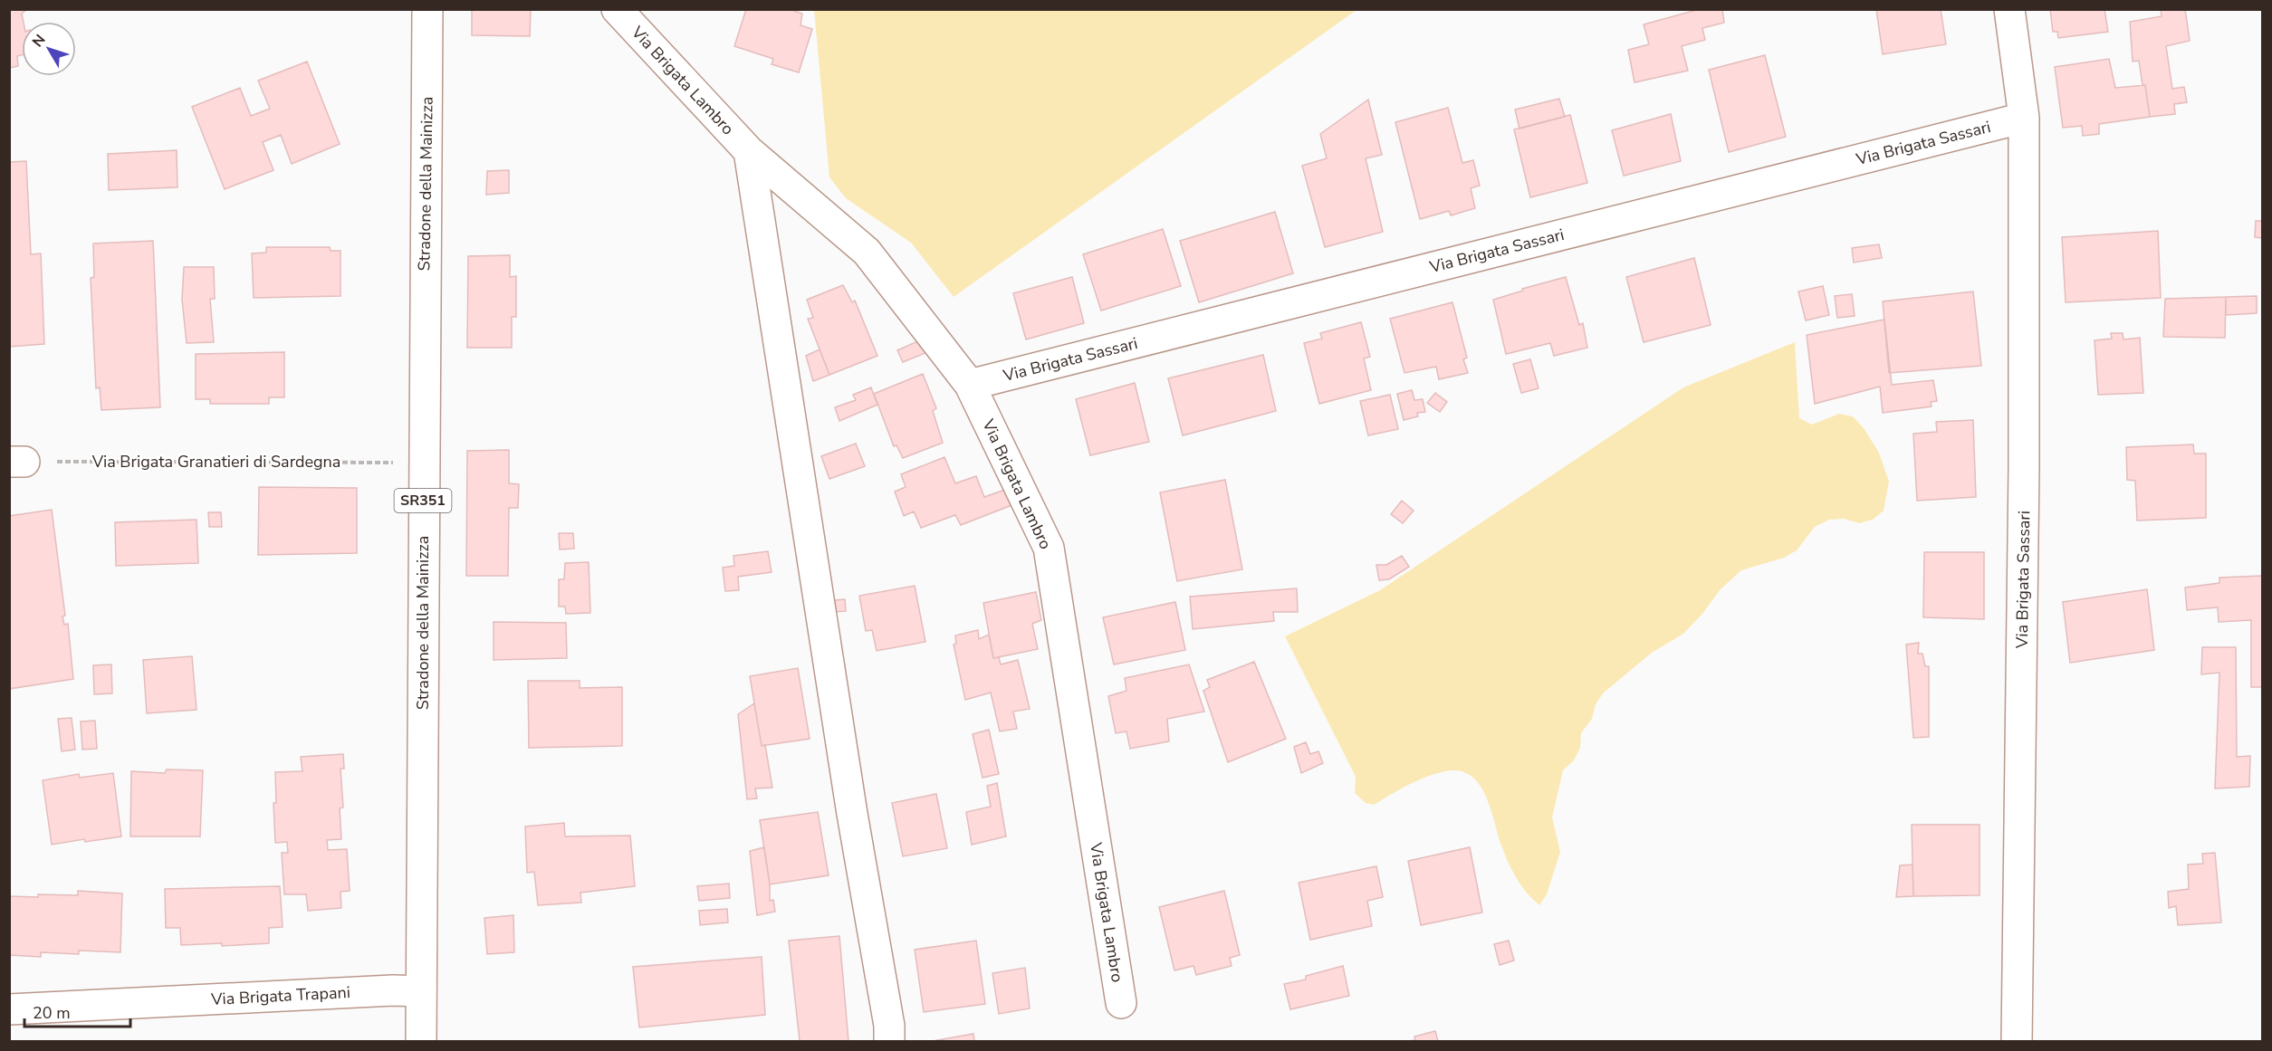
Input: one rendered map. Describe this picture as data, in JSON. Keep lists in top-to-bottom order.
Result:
{
  "streets": {
    "street": [
      "Via Brigata Lambro",
      "Via Brigata Sassari",
      "Stradone della Mainizza",
      "SR351",
      "Via Brigata Trapani"
    ],
    "path": ["Via Brigata Granatieri di Sardegna"]
  },
  "crossings": [
    ["Via Brigata Lambro", "Via Brigata Sassari"],
    ["Stradone della Mainizza", "Via Brigata Granatieri di Sardegna"],
    ["Stradone della Mainizza", "Via Brigata Trapani"]
  ],
  "scale_bar": "20 m",
  "north": "top left"
}
